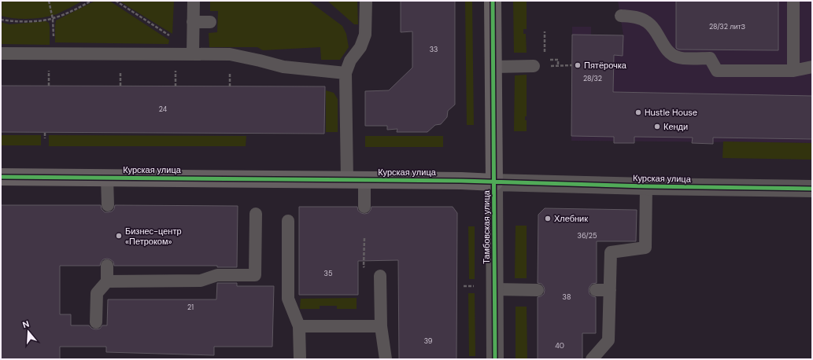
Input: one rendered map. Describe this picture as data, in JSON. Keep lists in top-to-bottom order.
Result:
{
  "streets": {
    "street": ["Курская улица", "Тамбовская улица"]
  },
  "crossings": [
    ["Курская улица", "Тамбовская улица"]
  ],
  "places": [
    "Пятёрочка",
    "Hustle House",
    "Кенди",
    "Хлебник",
    "Бизнес-центр «Петроком»"
  ],
  "house_numbers": [
    "28/32 литЗ",
    "33",
    "28/32",
    "24",
    "36/25",
    "35",
    "38",
    "21",
    "39",
    "40"
  ],
  "north": "top"
}
